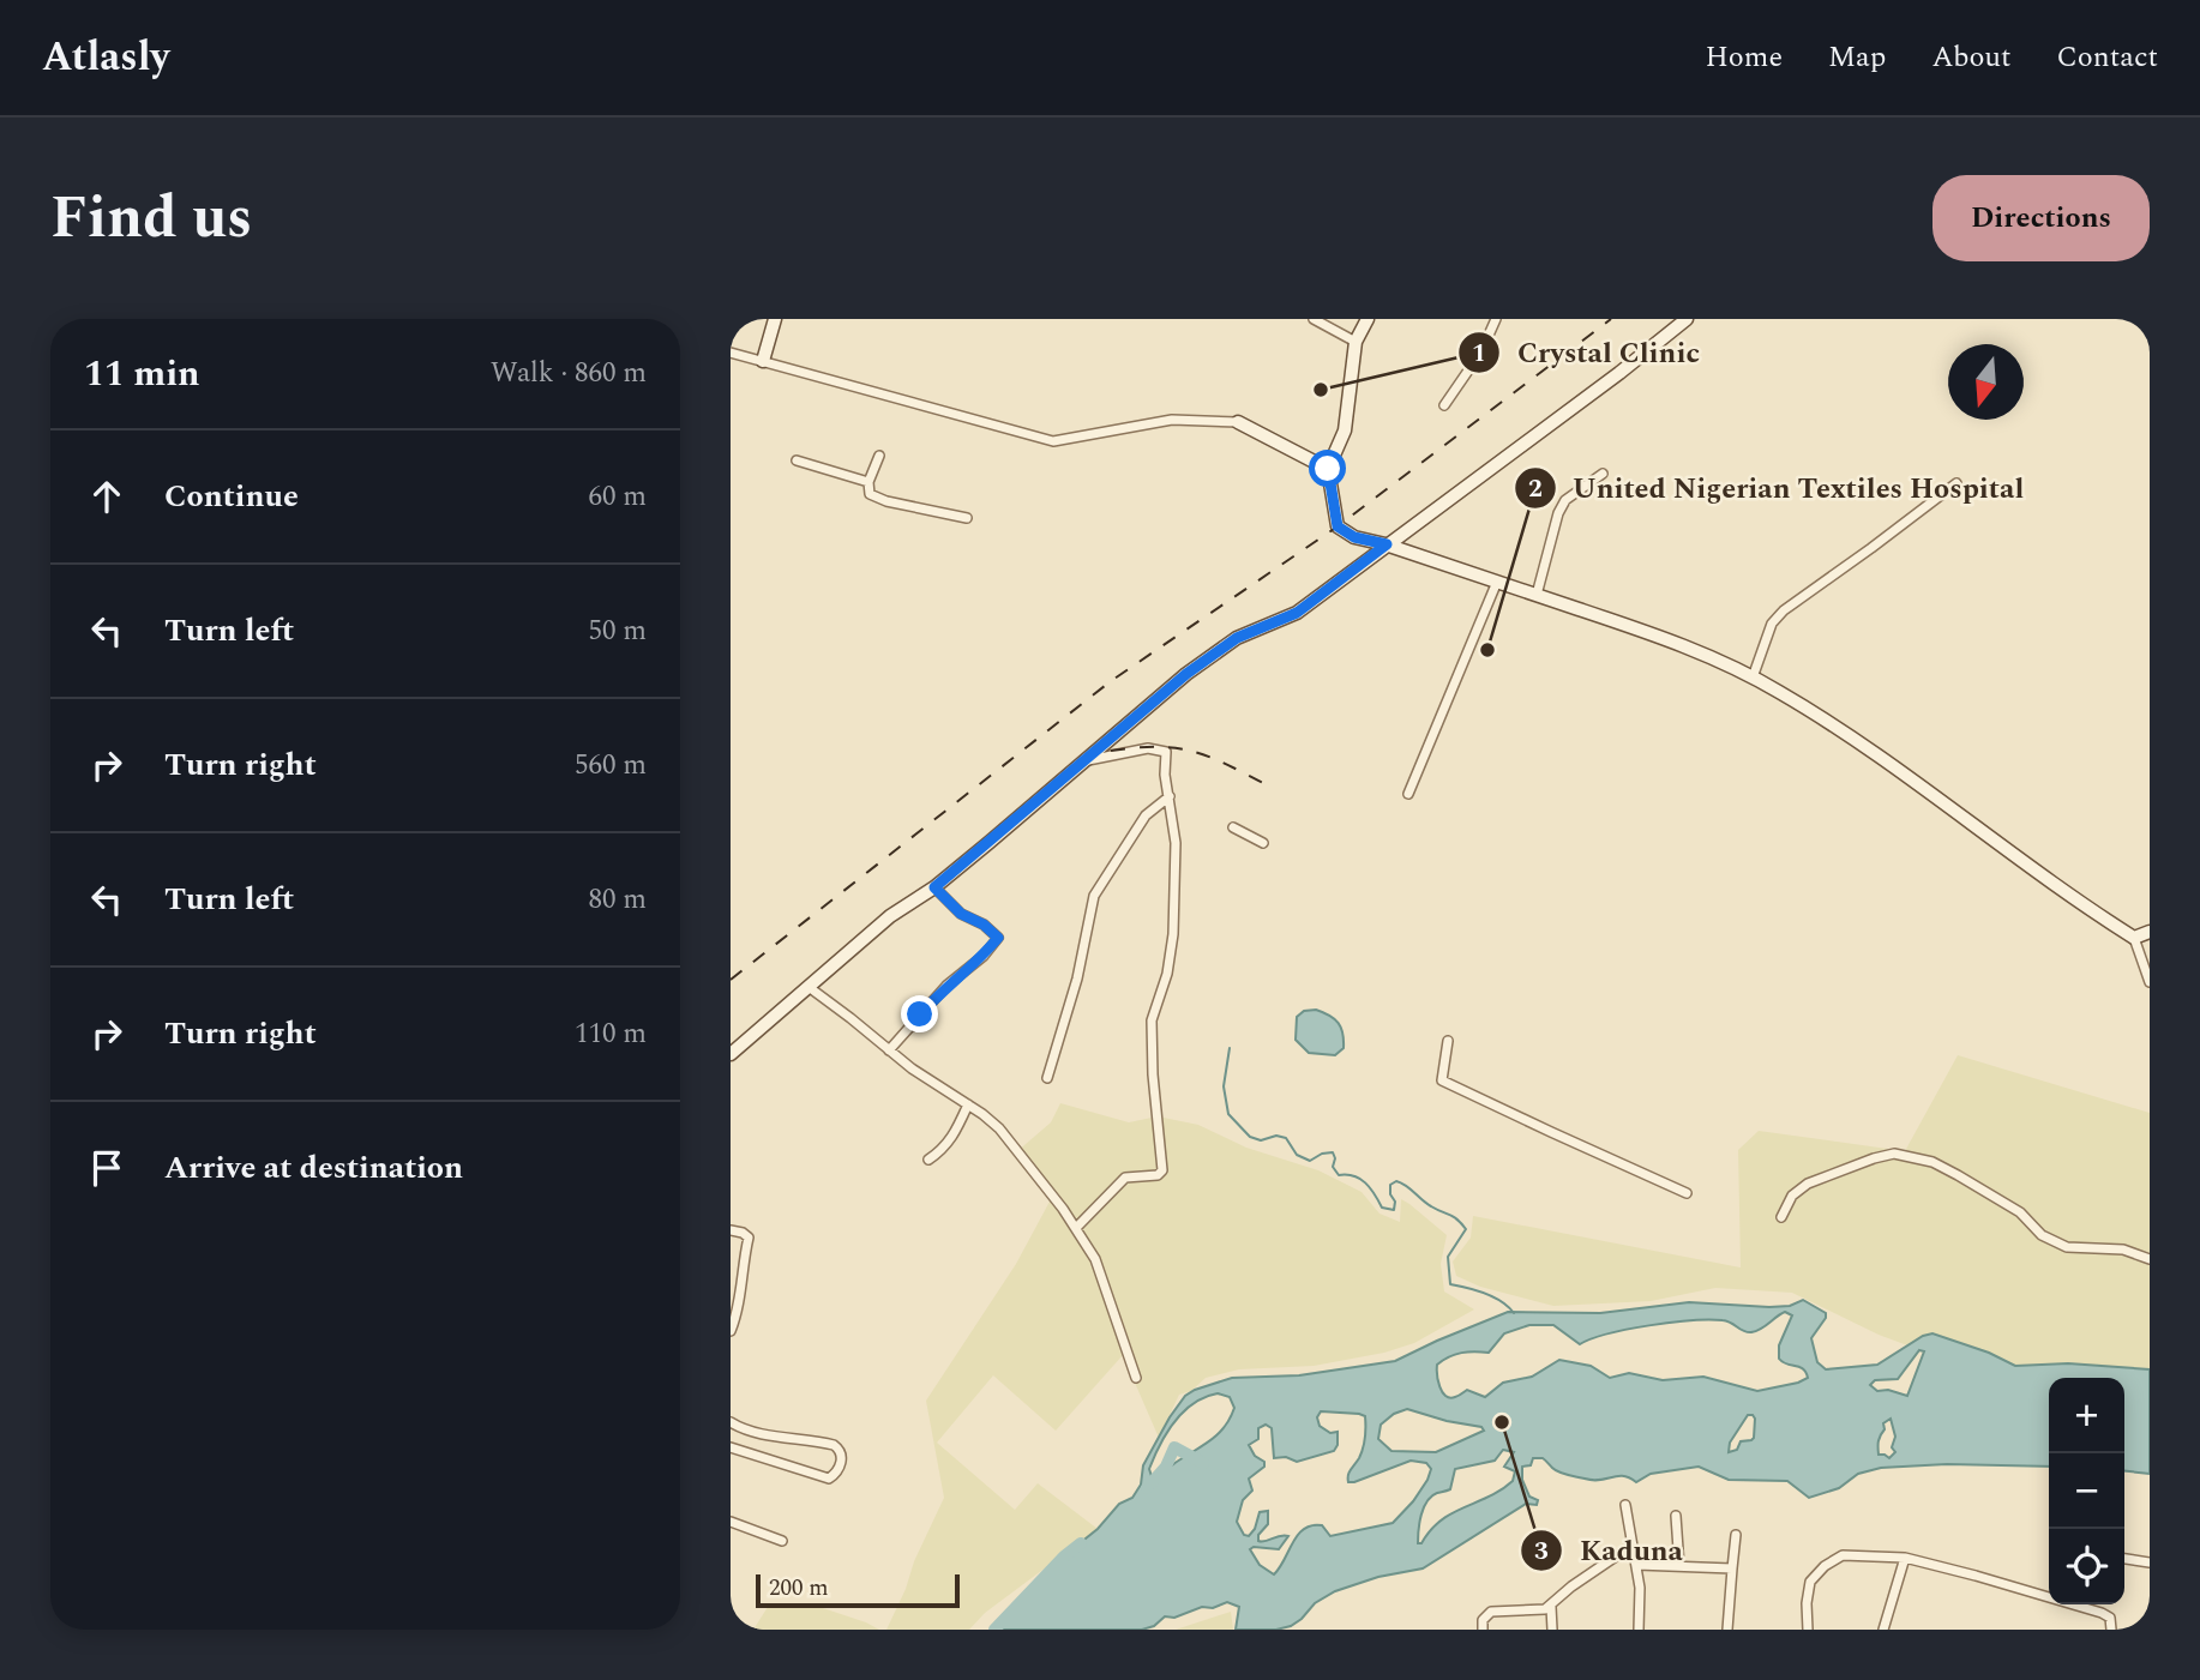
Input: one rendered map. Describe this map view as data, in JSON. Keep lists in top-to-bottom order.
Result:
{
  "places": ["Crystal Clinic", "United Nigerian Textiles Hospital", "Kaduna"],
  "scale_bar": "200 m",
  "north": "bottom",
  "page": {
    "header": "Atlasly",
    "nav": [
      "Home",
      "Map",
      "About",
      "Contact"
    ],
    "title": "Find us",
    "buttons": "Directions",
    "heading": ["11 min", "Walk · 860 m"],
    "list": [
      ["Continue", "60 m"],
      ["Turn left", "50 m"],
      ["Turn right", "560 m"],
      ["Turn left", "80 m"],
      ["Turn right", "110 m"],
      "Arrive at destination"
    ],
    "map_buttons": ["+", "−"],
    "scale": "200 m"
  }
}
